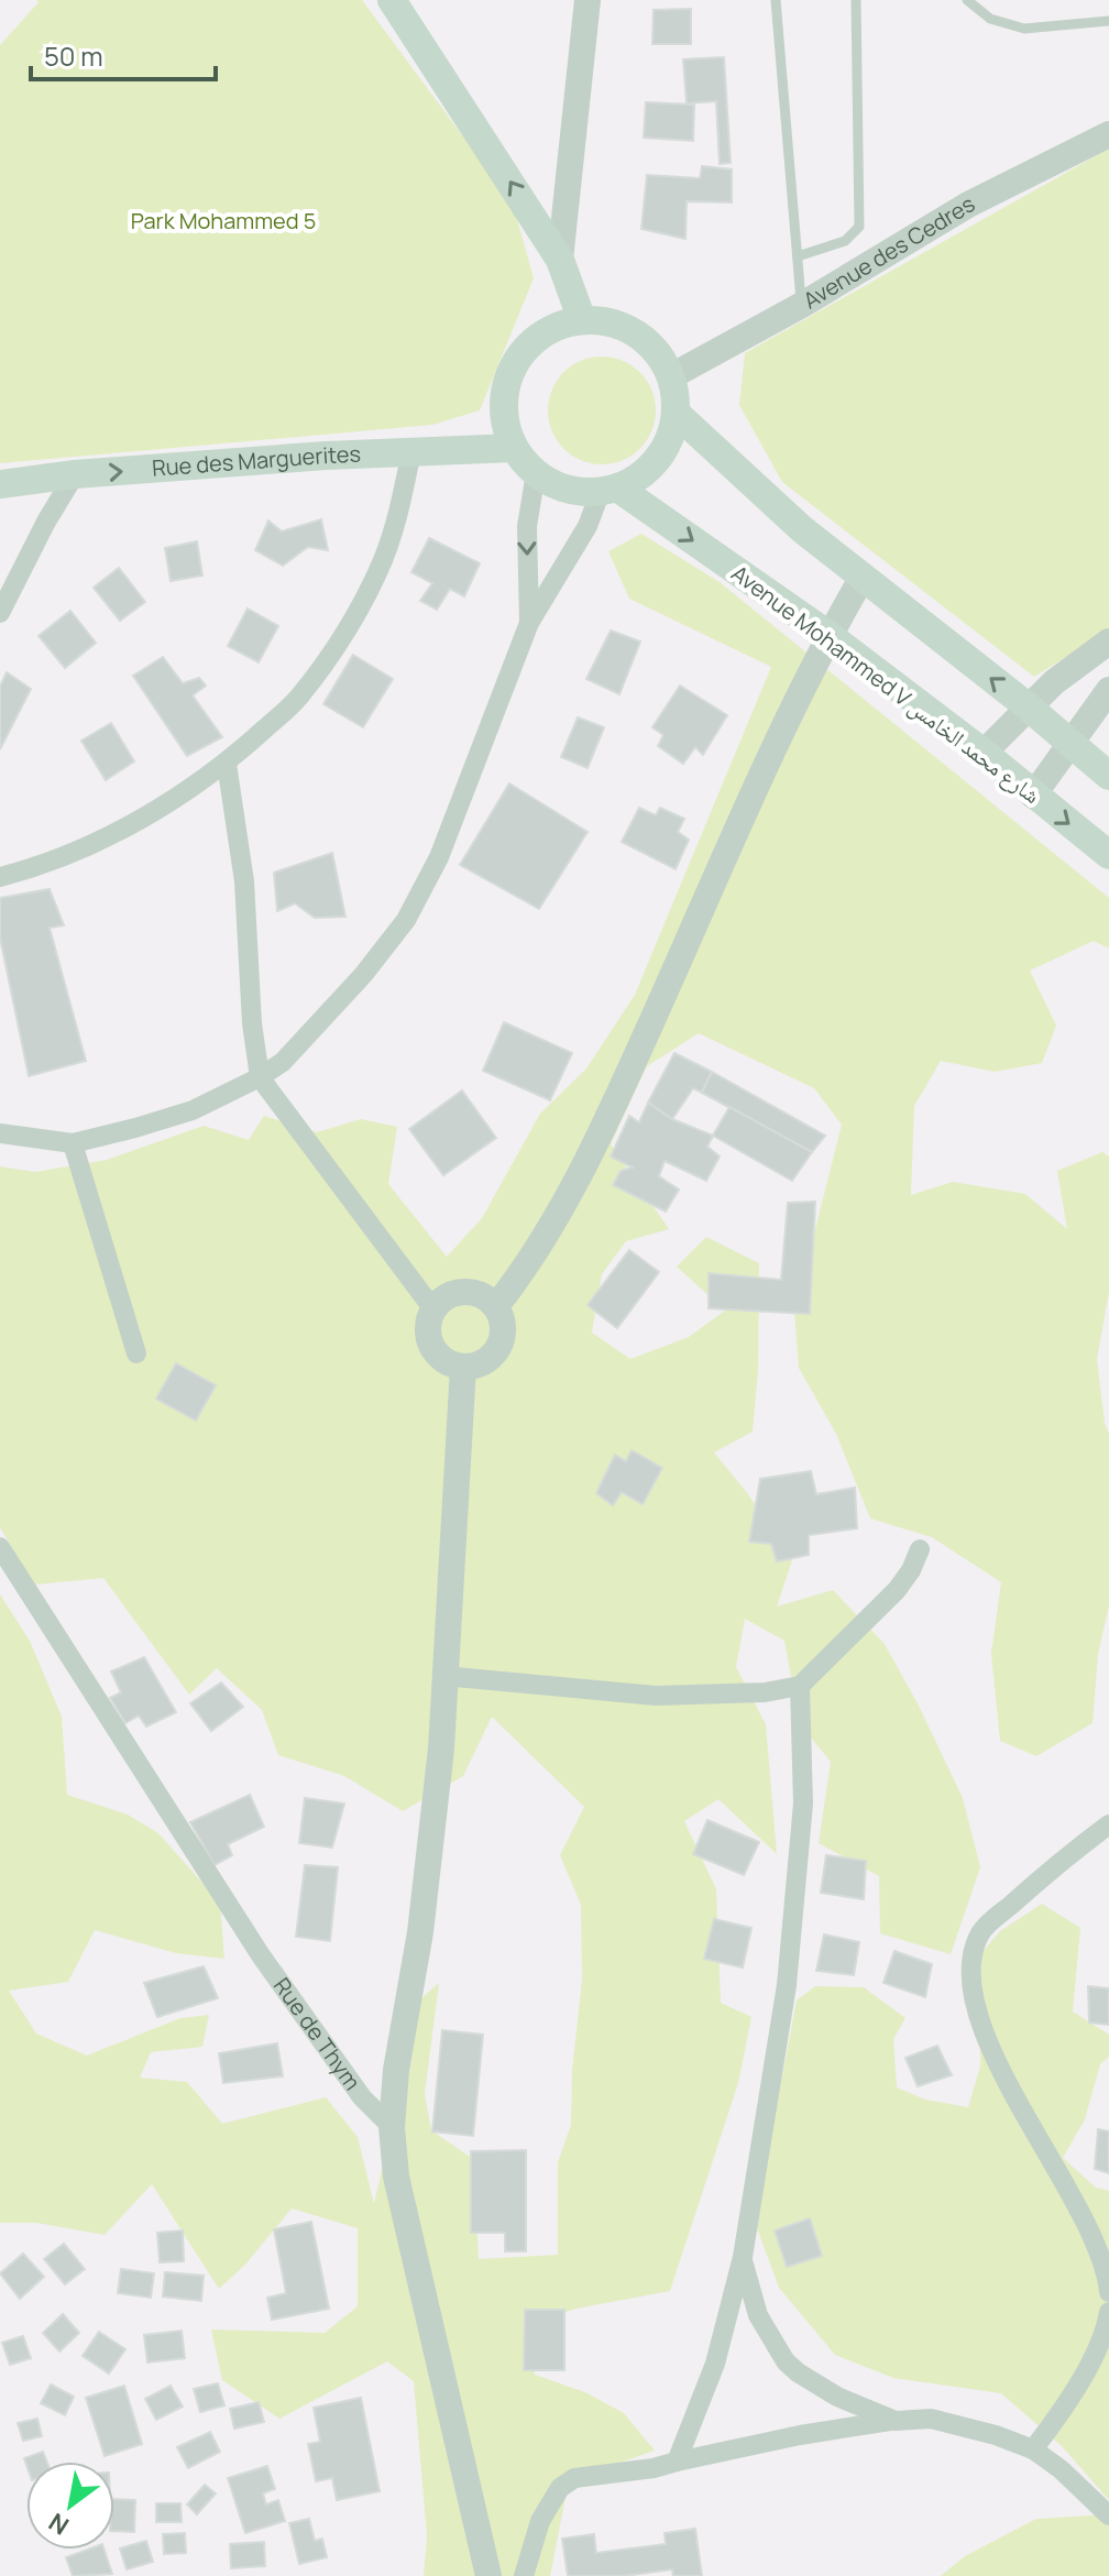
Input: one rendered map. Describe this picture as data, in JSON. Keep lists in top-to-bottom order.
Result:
{
  "streets": {
    "main road": ["Rue des Marguerites", "Avenue Mohammed V شارع محمد الخامس"],
    "street": ["Avenue des Cedres", "Rue de Thym"]
  },
  "crossings": [
    ["Avenue des Cedres", "Rue des Marguerites"],
    ["Avenue des Cedres", "Avenue Mohammed V شارع محمد الخامس"],
    ["Rue des Marguerites", "Avenue Mohammed V شارع محمد الخامس"]
  ],
  "one_way": ["Rue des Marguerites"],
  "parks": ["Park Mohammed 5"],
  "scale_bar": "50 m",
  "north": "bottom left"
}
